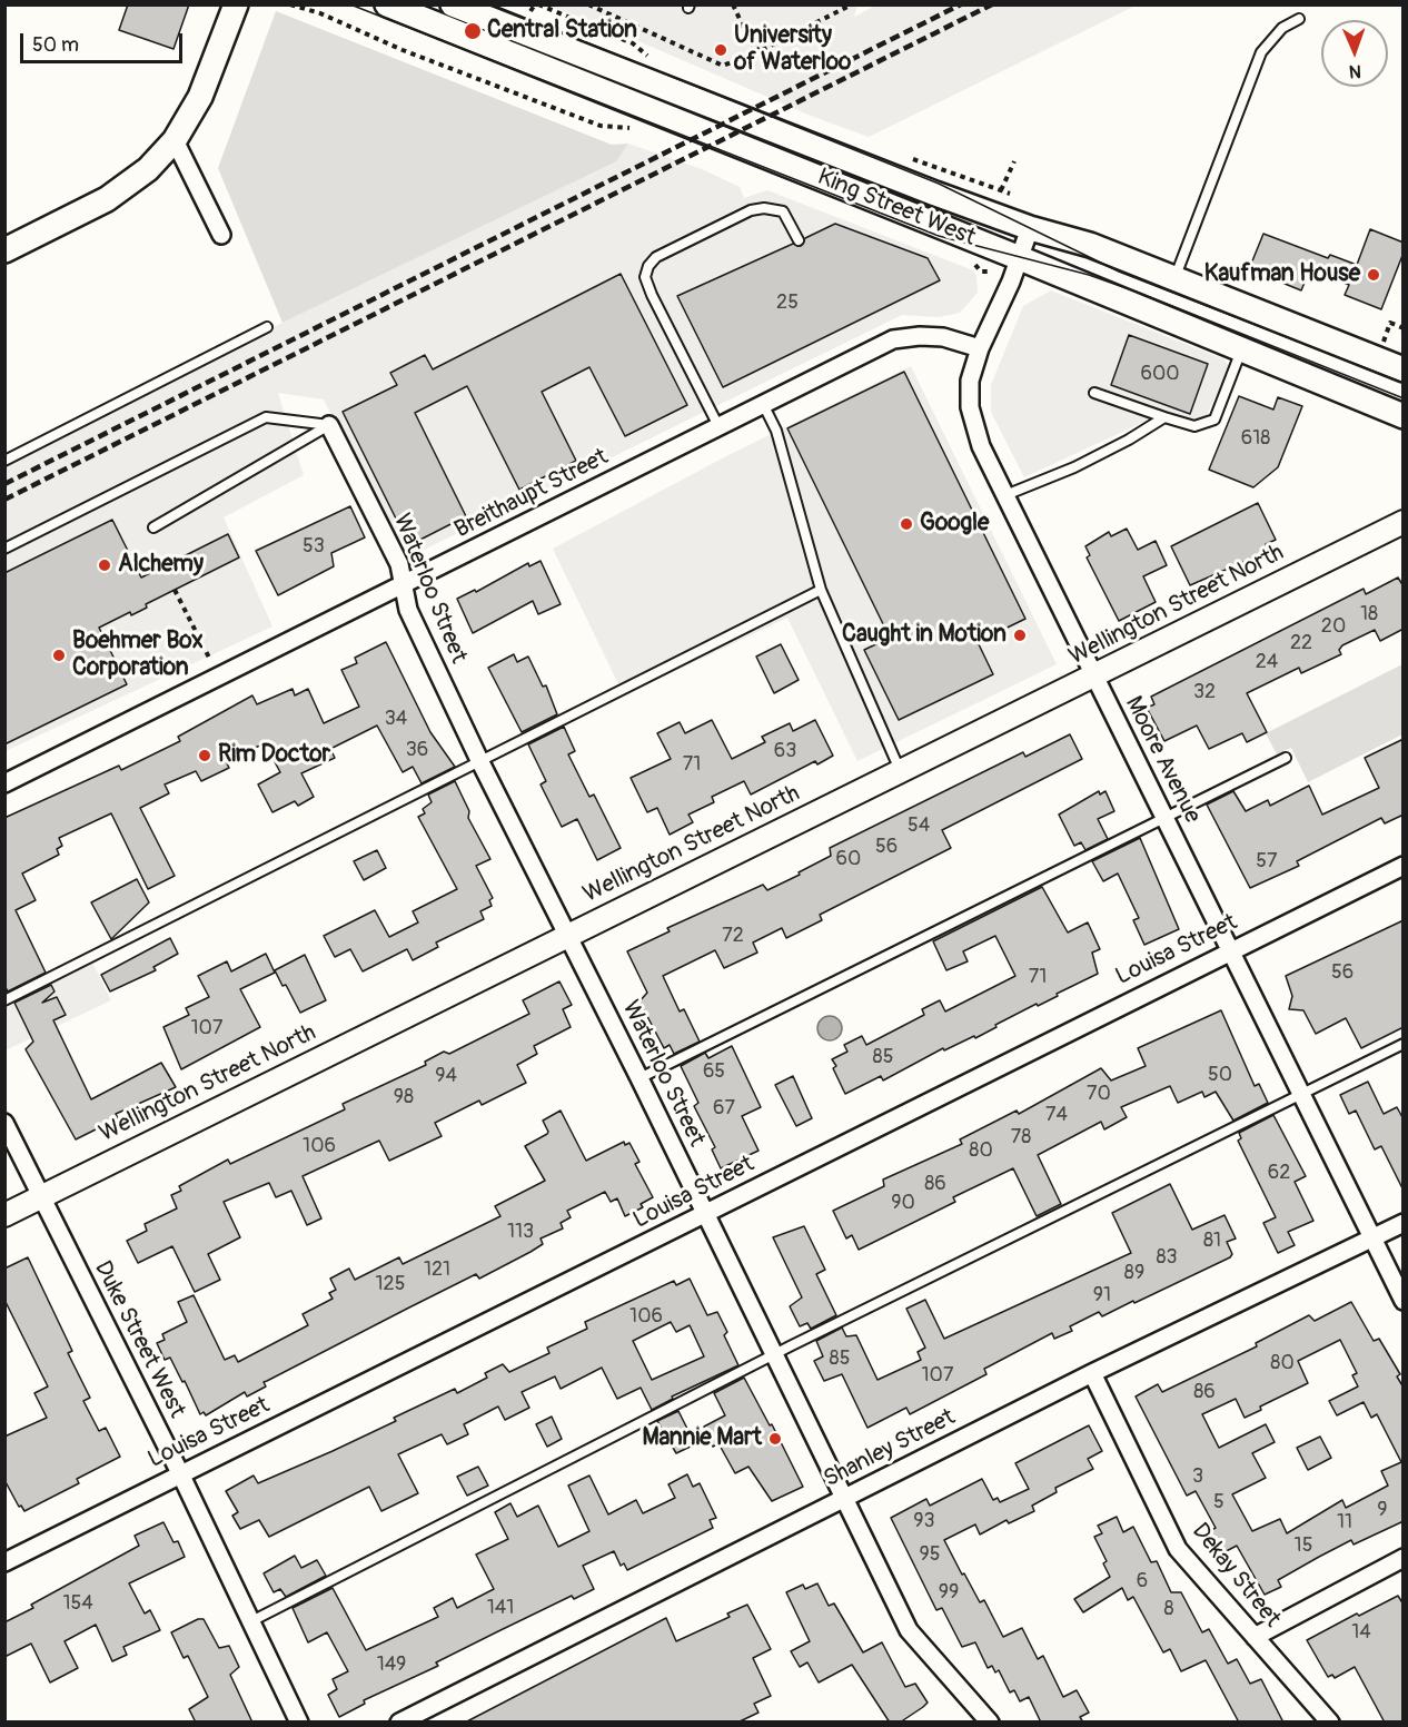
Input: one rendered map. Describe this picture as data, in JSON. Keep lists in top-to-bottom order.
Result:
{
  "streets": {
    "main road": ["King Street West"],
    "street": [
      "Breithaupt Street",
      "Waterloo Street",
      "Wellington Street North",
      "Moore Avenue",
      "Louisa Street",
      "Duke Street West",
      "Shanley Street",
      "Dekay Street"
    ]
  },
  "crossings": [
    ["King Street West", "Moore Avenue"],
    ["Breithaupt Street", "Waterloo Street"],
    ["Breithaupt Street", "Moore Avenue"],
    ["Waterloo Street", "Wellington Street North"],
    ["Waterloo Street", "Louisa Street"],
    ["Waterloo Street", "Shanley Street"],
    ["Wellington Street North", "Moore Avenue"],
    ["Wellington Street North", "Duke Street West"],
    ["Moore Avenue", "Louisa Street"],
    ["Moore Avenue", "Shanley Street"],
    ["Louisa Street", "Duke Street West"],
    ["Shanley Street", "Dekay Street"]
  ],
  "places": [
    "Central Station",
    "University of Waterloo",
    "Kaufman House",
    "Google",
    "Alchemy",
    "Caught in Motion",
    "Boehmer Box Corporation",
    "Rim Doctor",
    "Mannie Mart"
  ],
  "house_numbers": [
    "25",
    "600",
    "618",
    "53",
    "18",
    "20",
    "22",
    "24",
    "32",
    "34",
    "36",
    "63",
    "71",
    "54",
    "56",
    "60",
    "57",
    "72",
    "56",
    "71",
    "107",
    "85",
    "65",
    "50",
    "94",
    "70",
    "98",
    "67",
    "74",
    "78",
    "106",
    "80",
    "62",
    "86",
    "90",
    "113",
    "81",
    "83",
    "121",
    "89",
    "125",
    "91",
    "106",
    "85",
    "80",
    "107",
    "86",
    "3",
    "5",
    "9",
    "93",
    "11",
    "15",
    "95",
    "6",
    "99",
    "154",
    "141",
    "8",
    "14",
    "149"
  ],
  "scale_bar": "50 m",
  "north": "bottom"
}
